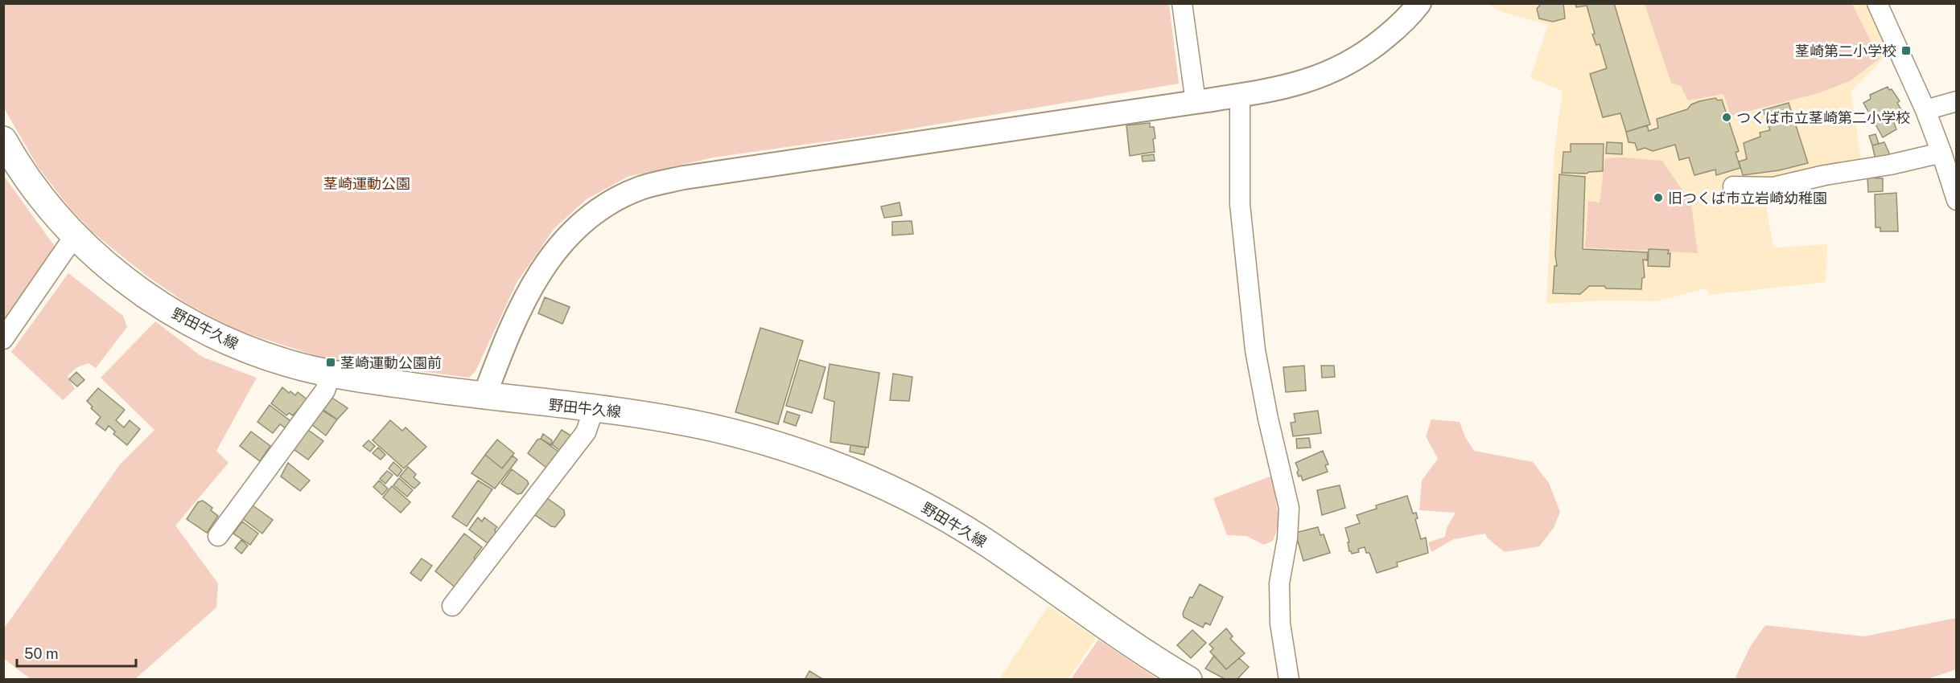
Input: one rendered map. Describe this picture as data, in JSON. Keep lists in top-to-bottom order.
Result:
{
  "streets": {
    "main road": ["野田牛久線"]
  },
  "parks": ["茎崎運動公園"],
  "places": {
    "transit": ["茎崎第二小学校", "茎崎運動公園前"],
    "other": ["つくば市立茎崎第二小学校", "旧つくば市立岩崎幼稚園"]
  },
  "scale_bar": "50 m"
}
